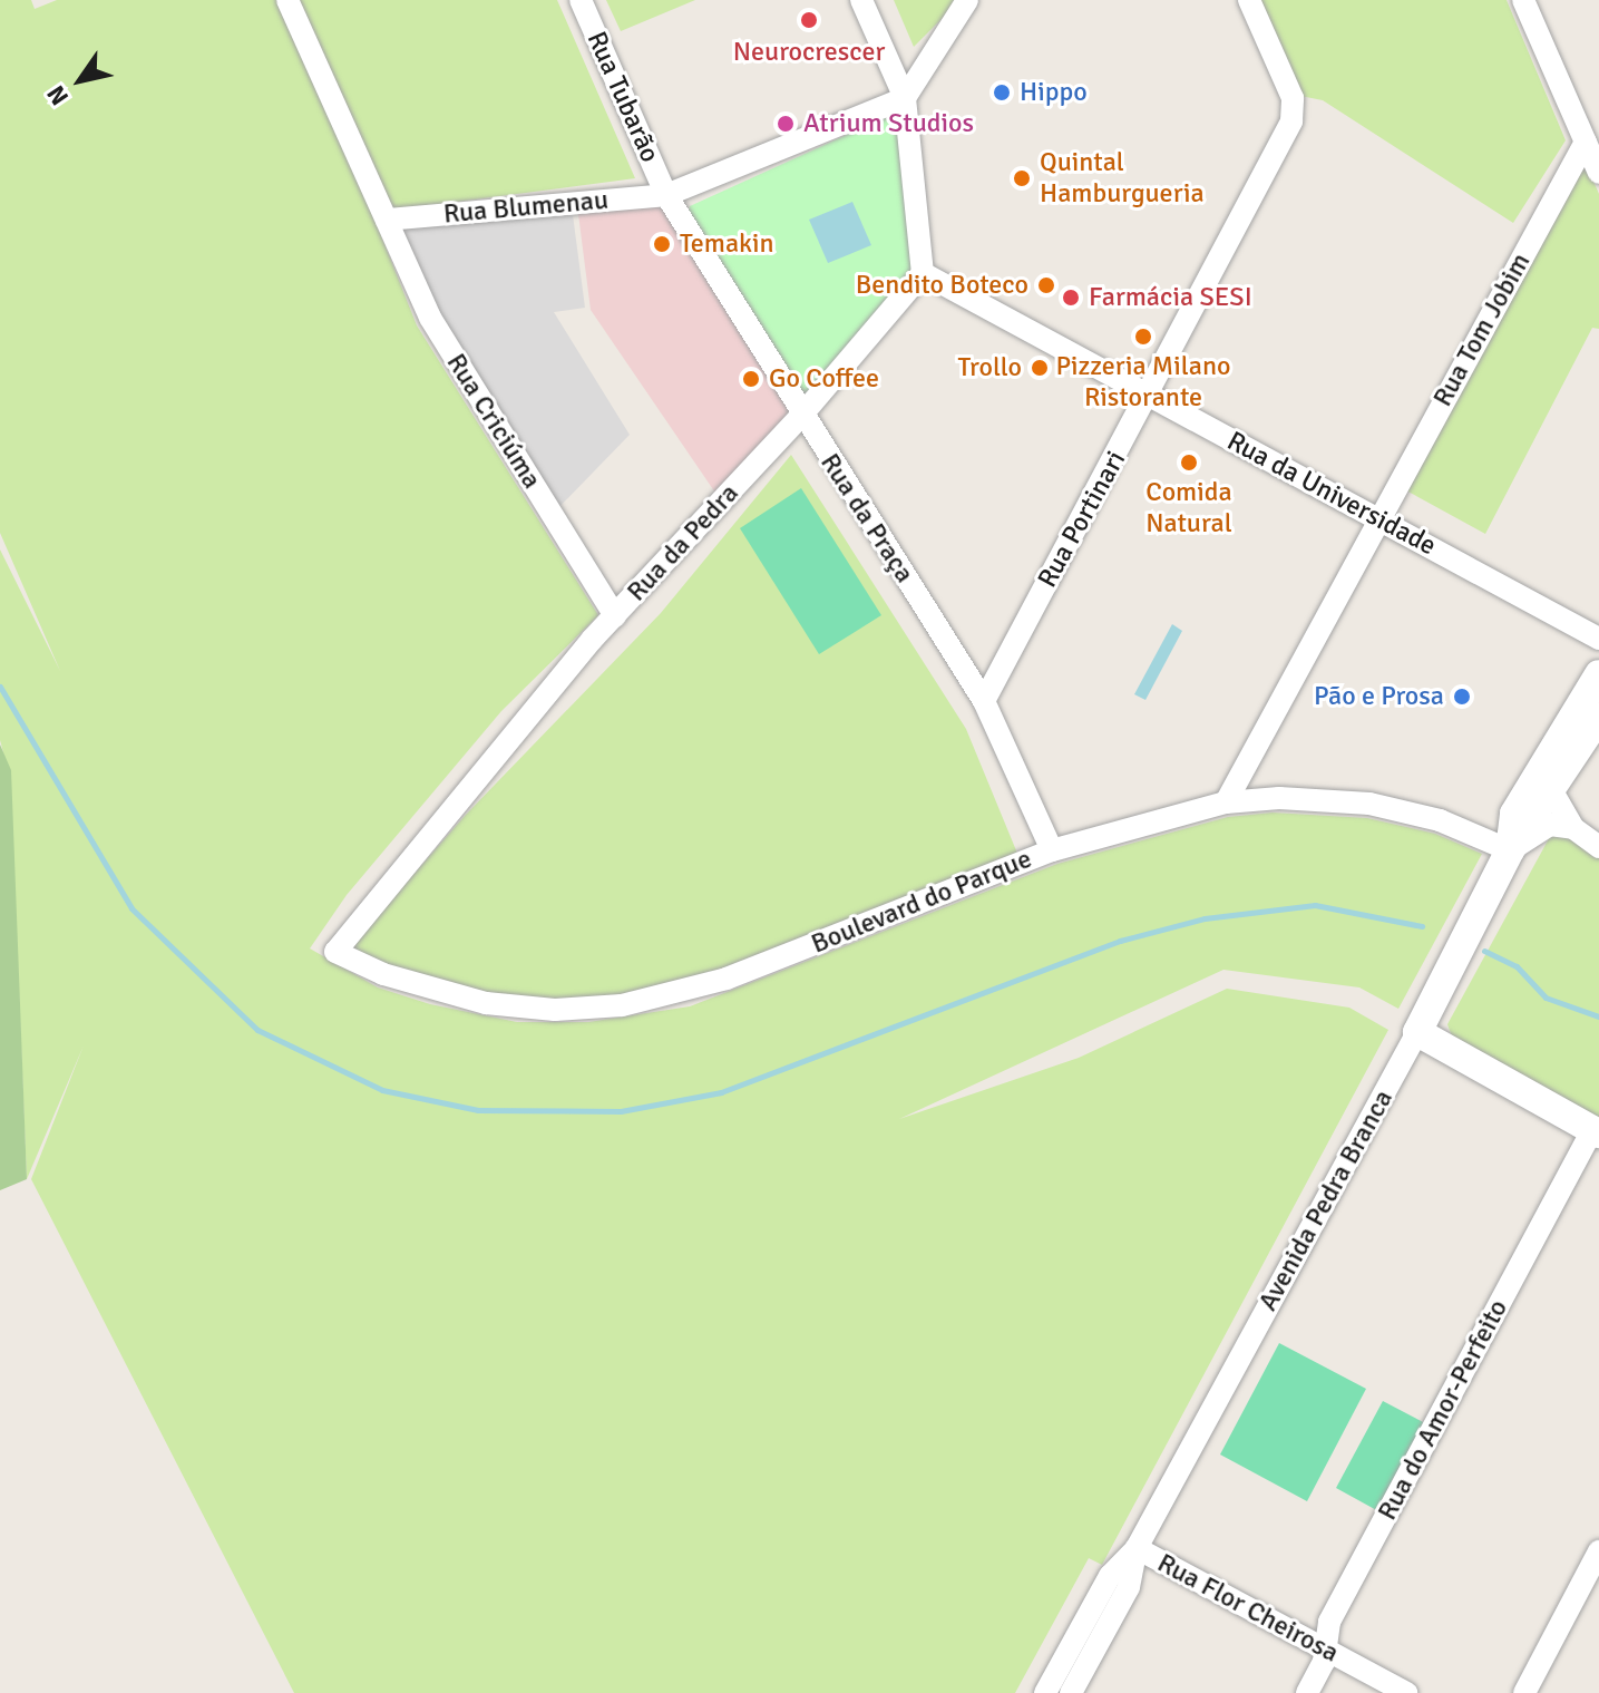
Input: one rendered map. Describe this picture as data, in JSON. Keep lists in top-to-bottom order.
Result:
{
  "streets": {
    "street": [
      "Rua Tubarão",
      "Rua Blumenau",
      "Rua Tom Jobim",
      "Rua Criciúma",
      "Rua da Universidade",
      "Rua da Praça",
      "Rua Portinari",
      "Rua da Pedra",
      "Boulevard do Parque",
      "Avenida Pedra Branca",
      "Rua do Amor-Perfeito",
      "Rua Flor Cheirosa"
    ]
  },
  "crossings": [
    ["Rua Tubarão", "Rua Blumenau"],
    ["Rua Tubarão", "Rua da Praça"],
    ["Rua Blumenau", "Rua Criciúma"],
    ["Rua Blumenau", "Rua da Praça"],
    ["Rua Tom Jobim", "Rua da Universidade"],
    ["Rua Tom Jobim", "Boulevard do Parque"],
    ["Rua Criciúma", "Rua da Pedra"],
    ["Rua da Universidade", "Rua Portinari"],
    ["Rua da Universidade", "Rua da Pedra"],
    ["Rua da Praça", "Rua Portinari"],
    ["Rua da Praça", "Rua da Pedra"],
    ["Rua da Praça", "Boulevard do Parque"],
    ["Rua da Pedra", "Boulevard do Parque"],
    ["Boulevard do Parque", "Avenida Pedra Branca"],
    ["Avenida Pedra Branca", "Rua Flor Cheirosa"],
    ["Rua do Amor-Perfeito", "Rua Flor Cheirosa"]
  ],
  "places": [
    "Neurocrescer",
    "Hippo",
    "Atrium Studios",
    "Quintal Hamburgueria",
    "Temakin",
    "Bendito Boteco",
    "Farmácia SESI",
    "Pizzeria Milano Ristorante",
    "Trollo",
    "Go Coffee",
    "Comida Natural",
    "Pão e Prosa"
  ],
  "north": "bottom left"
}
